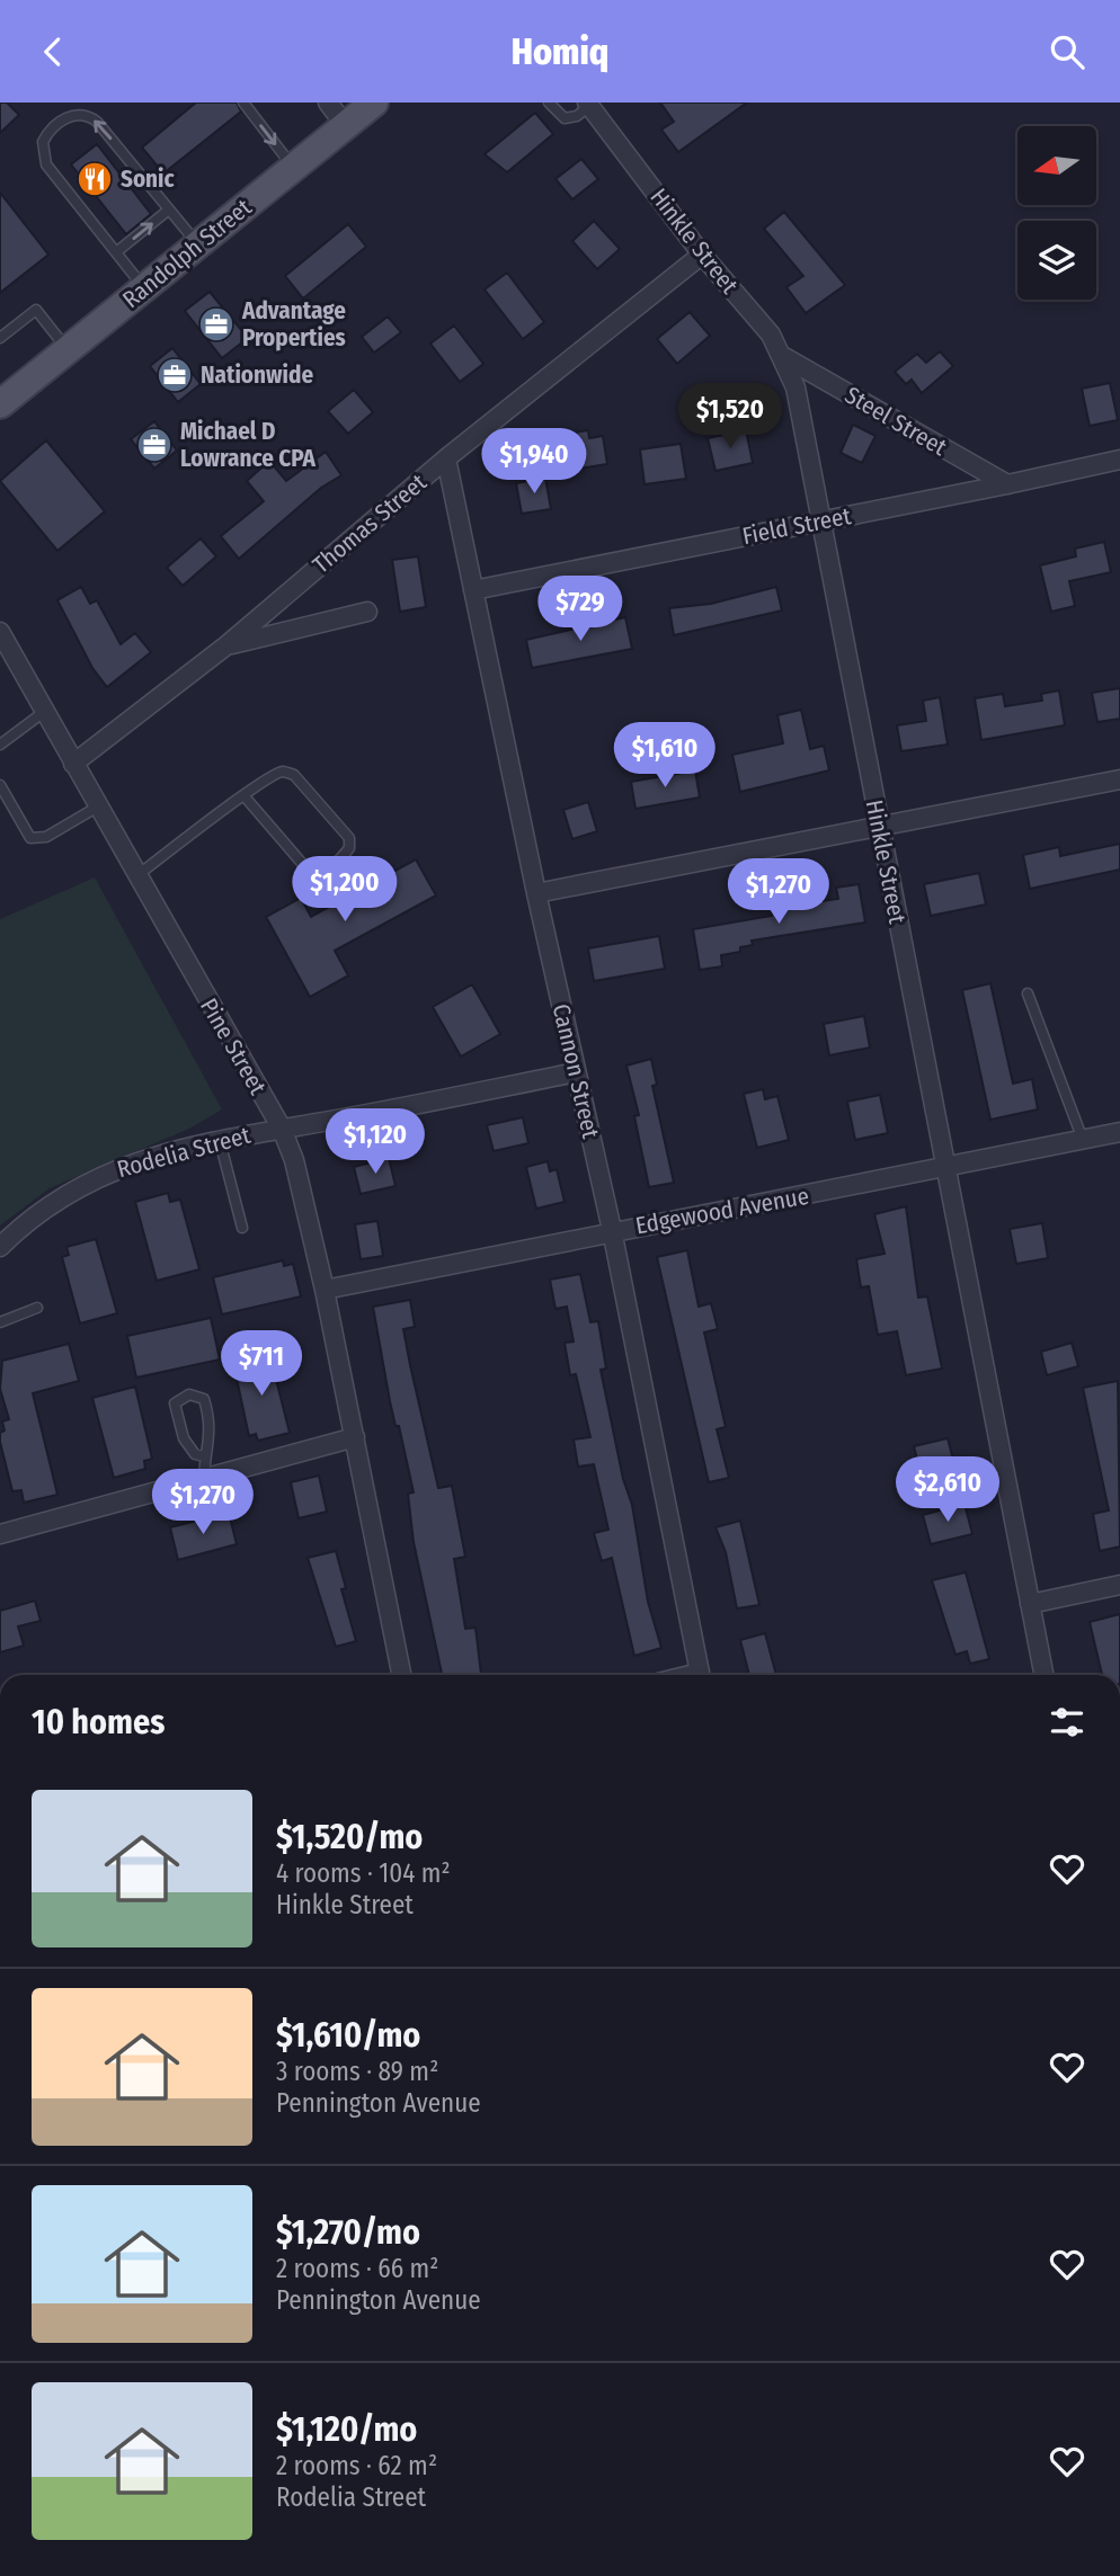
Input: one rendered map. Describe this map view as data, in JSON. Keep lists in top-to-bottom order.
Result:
{
  "streets": {
    "main road": ["Randolph Street"],
    "street": [
      "Hinkle Street",
      "Steel Street",
      "Thomas Street",
      "Field Street",
      "Pine Street",
      "Cannon Street",
      "Rodelia Street",
      "Edgewood Avenue"
    ]
  },
  "crossings": [
    ["Hinkle Street", "Steel Street"],
    ["Hinkle Street", "Thomas Street"],
    ["Hinkle Street", "Field Street"],
    ["Hinkle Street", "Edgewood Avenue"],
    ["Steel Street", "Field Street"],
    ["Thomas Street", "Pine Street"],
    ["Thomas Street", "Cannon Street"],
    ["Field Street", "Cannon Street"],
    ["Pine Street", "Rodelia Street"],
    ["Pine Street", "Edgewood Avenue"],
    ["Cannon Street", "Rodelia Street"],
    ["Cannon Street", "Edgewood Avenue"]
  ],
  "places": {
    "restaurant": ["Sonic"],
    "office": ["Advantage Properties", "Nationwide", "Michael D Lowrance CPA"]
  },
  "north": "left",
  "page": {
    "header": "Homiq",
    "price": [
      "$1,520",
      "$1,940",
      "$729",
      "$1,610",
      "$1,200",
      "$1,270",
      "$1,120",
      "$711",
      "$2,610",
      "$1,270"
    ],
    "heading": "10 homes",
    "list": [
      {
        "name": "$1,520/mo",
        "note": "4 rooms · 104 m² · Hinkle Street"
      },
      {
        "name": "$1,610/mo",
        "note": "3 rooms · 89 m² · Pennington Avenue"
      },
      {
        "name": "$1,270/mo",
        "note": "2 rooms · 66 m² · Pennington Avenue"
      },
      {
        "name": "$1,120/mo",
        "note": "2 rooms · 62 m² · Rodelia Street"
      }
    ]
  }
}
